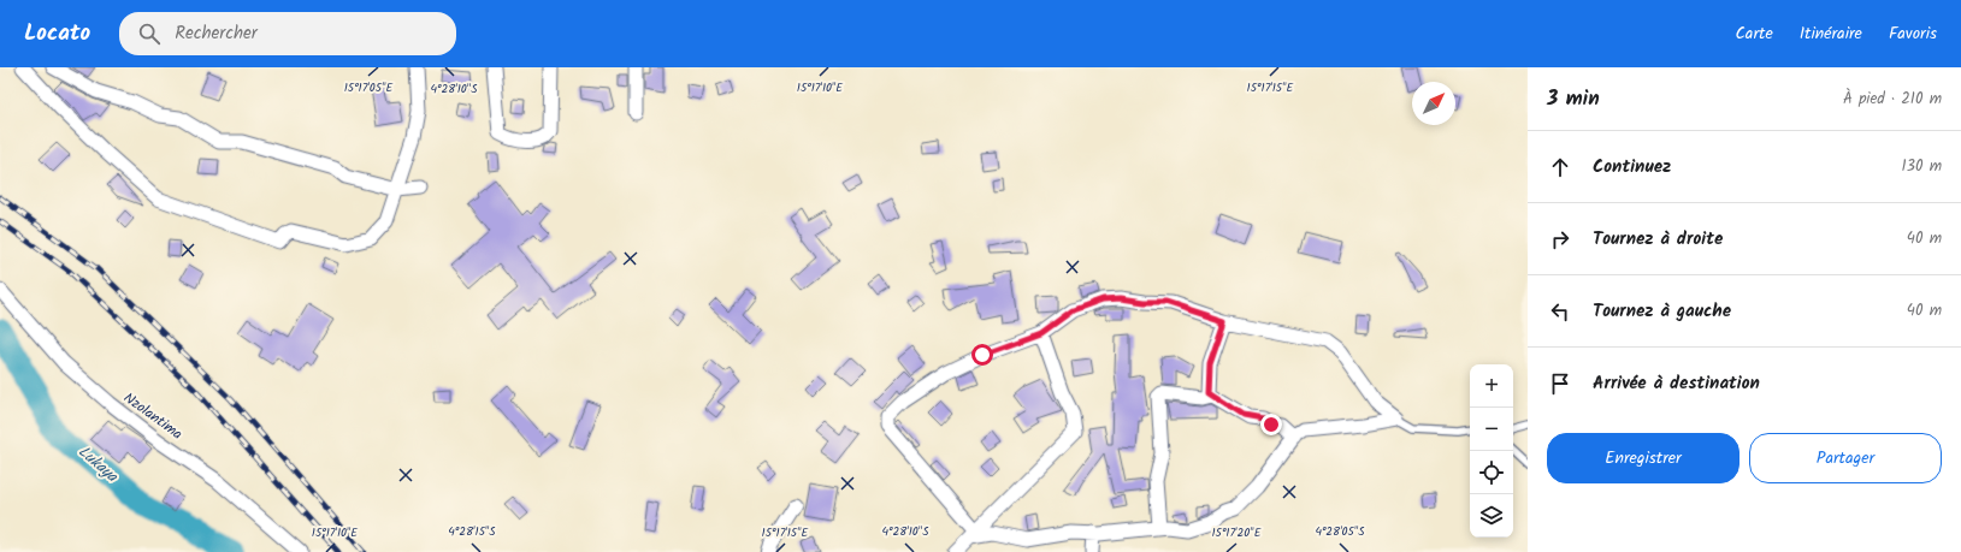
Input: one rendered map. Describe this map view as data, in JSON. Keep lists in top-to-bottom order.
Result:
{
  "streets": {
    "street": ["Nzolantima"]
  },
  "water": ["Lukaya"],
  "north": "top right",
  "page": {
    "header": "Locato",
    "search": "Rechercher",
    "nav": ["Carte", "Itinéraire", "Favoris"],
    "heading": ["3 min", "À pied · 210 m"],
    "list": [
      ["Continuez", "130 m"],
      ["Tournez à droite", "40 m"],
      ["Tournez à gauche", "40 m"],
      "Arrivée à destination"
    ],
    "map_buttons": ["+", "−"],
    "buttons": ["Enregistrer", "Partager"]
  },
  "coordinates": [
    "15°17'05\"E",
    "15°17'10\"E",
    "15°17'15\"E",
    "4°28'10\"S",
    "4°28'15\"S",
    "4°28'05\"S",
    "15°17'20\"E"
  ]
}
